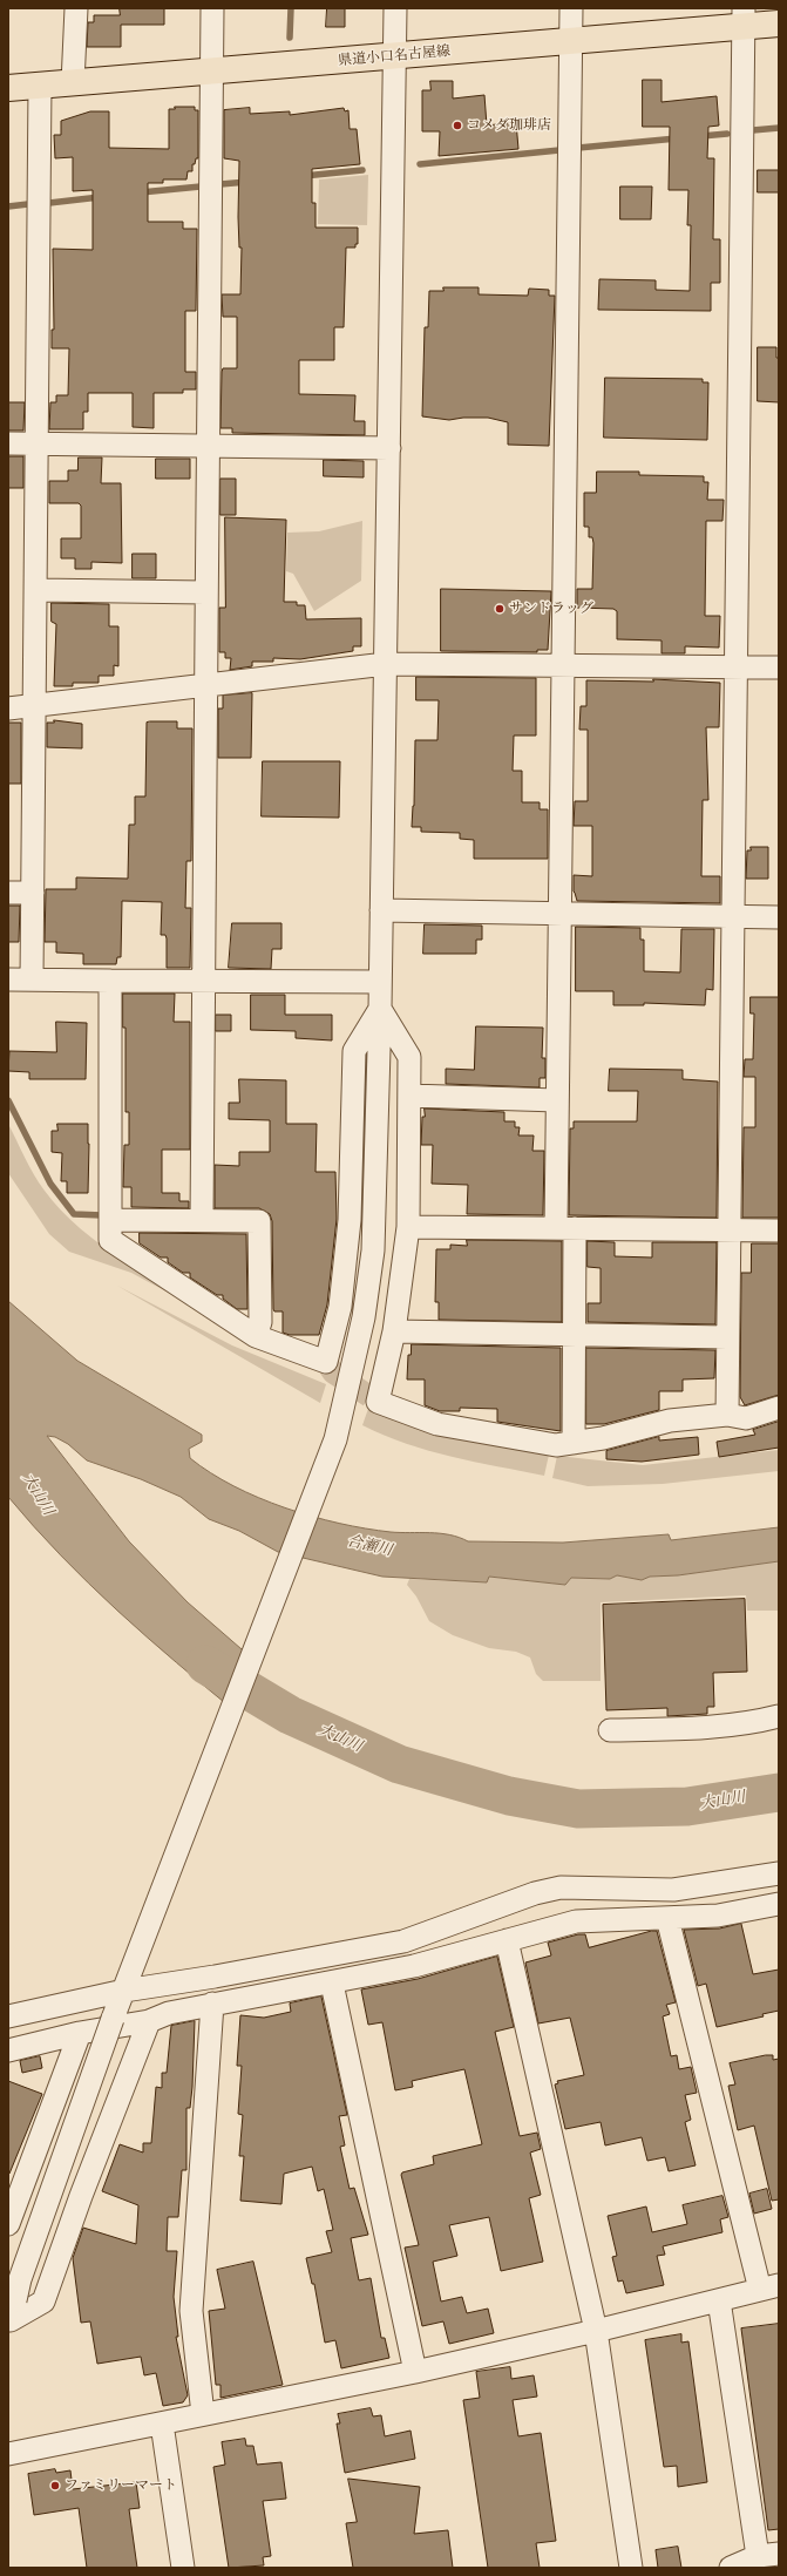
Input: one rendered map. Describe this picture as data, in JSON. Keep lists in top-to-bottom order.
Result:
{
  "streets": {
    "main road": ["県道小口名古屋線"]
  },
  "water": ["大山川", "合瀬川"],
  "places": ["コメダ珈琲店", "サンドラッグ", "ファミリーマート"]
}
